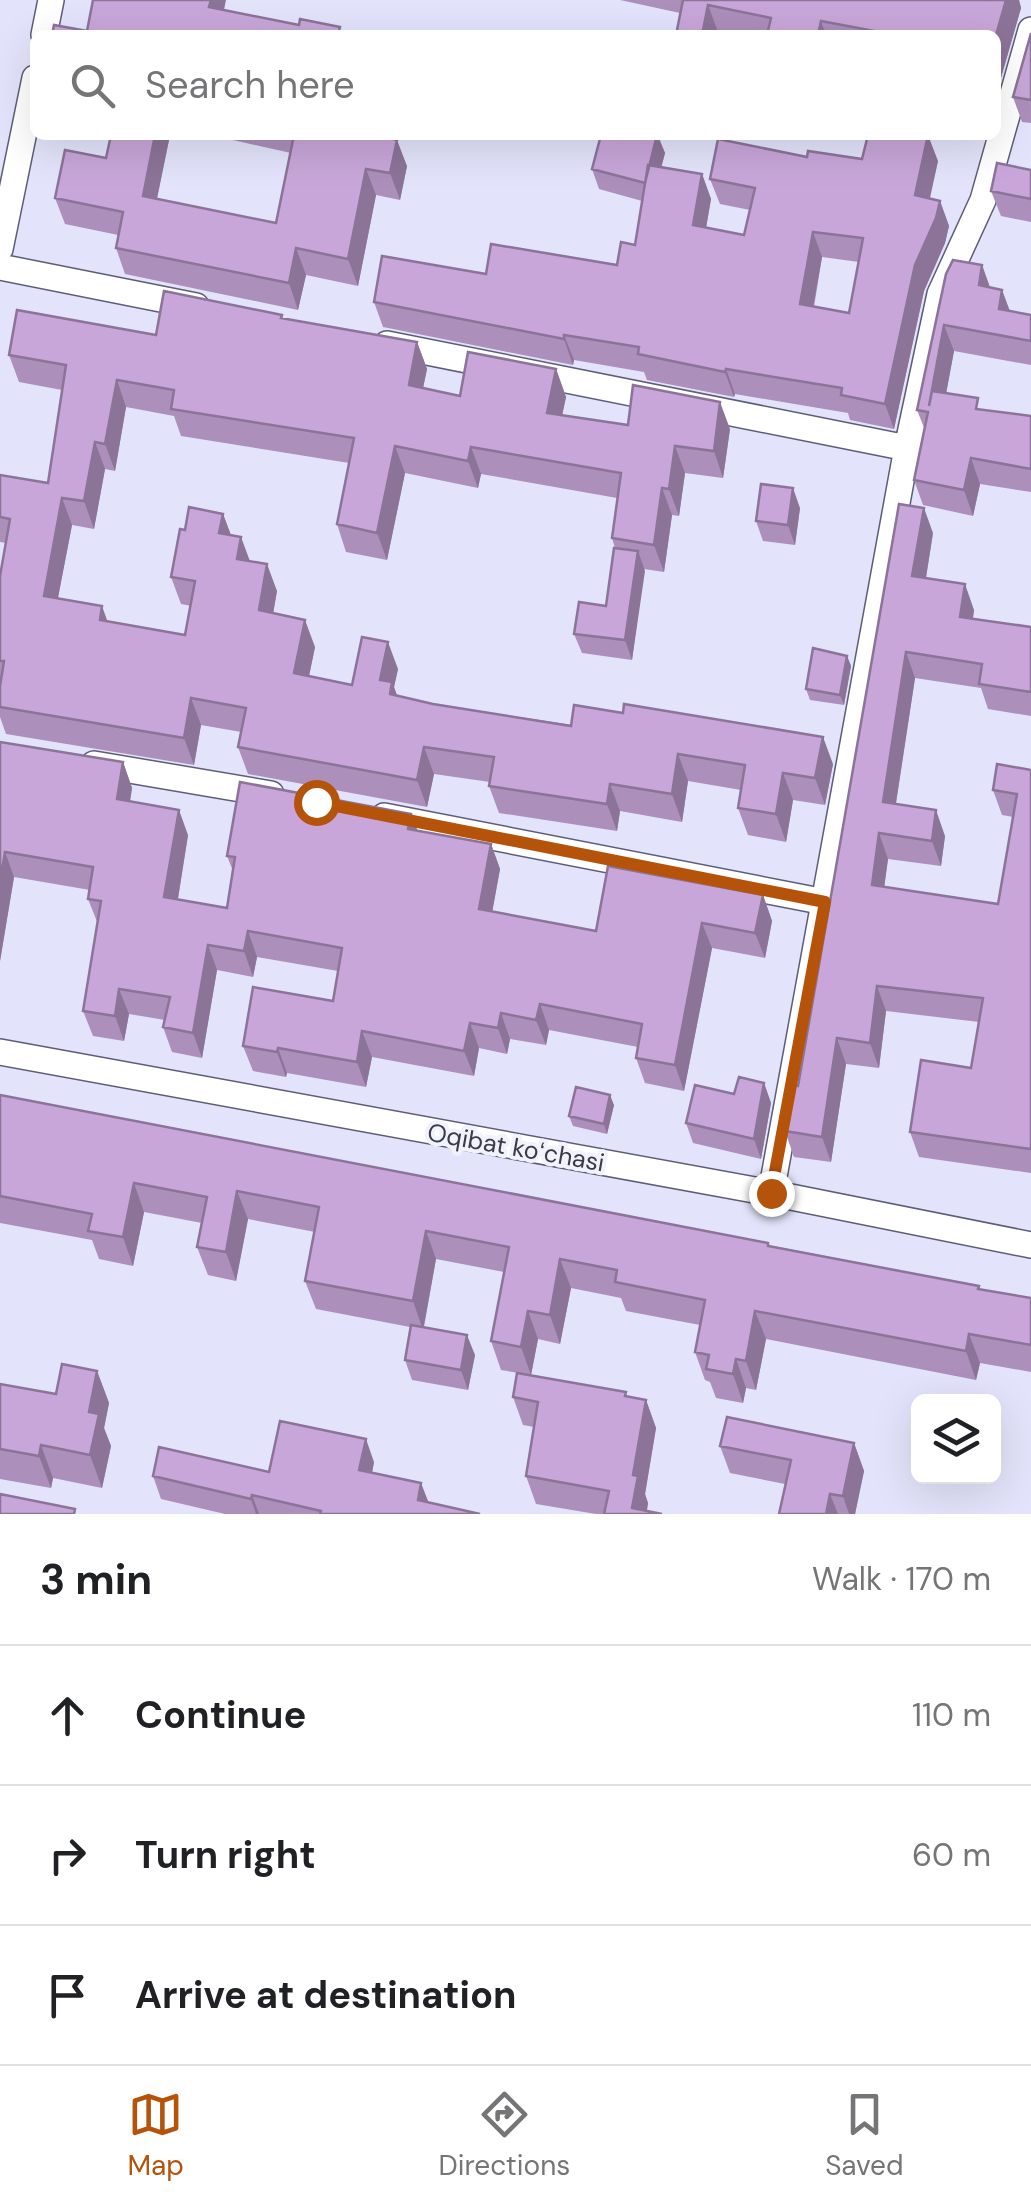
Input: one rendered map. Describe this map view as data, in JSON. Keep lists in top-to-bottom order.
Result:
{
  "streets": {
    "street": ["Oqibat koʻchasi"]
  },
  "page": {
    "search": "Search here",
    "heading": ["3 min", "Walk · 170 m"],
    "list": [
      ["Continue", "110 m"],
      ["Turn right", "60 m"],
      "Arrive at destination"
    ],
    "nav": ["Map", "Directions", "Saved"]
  }
}
